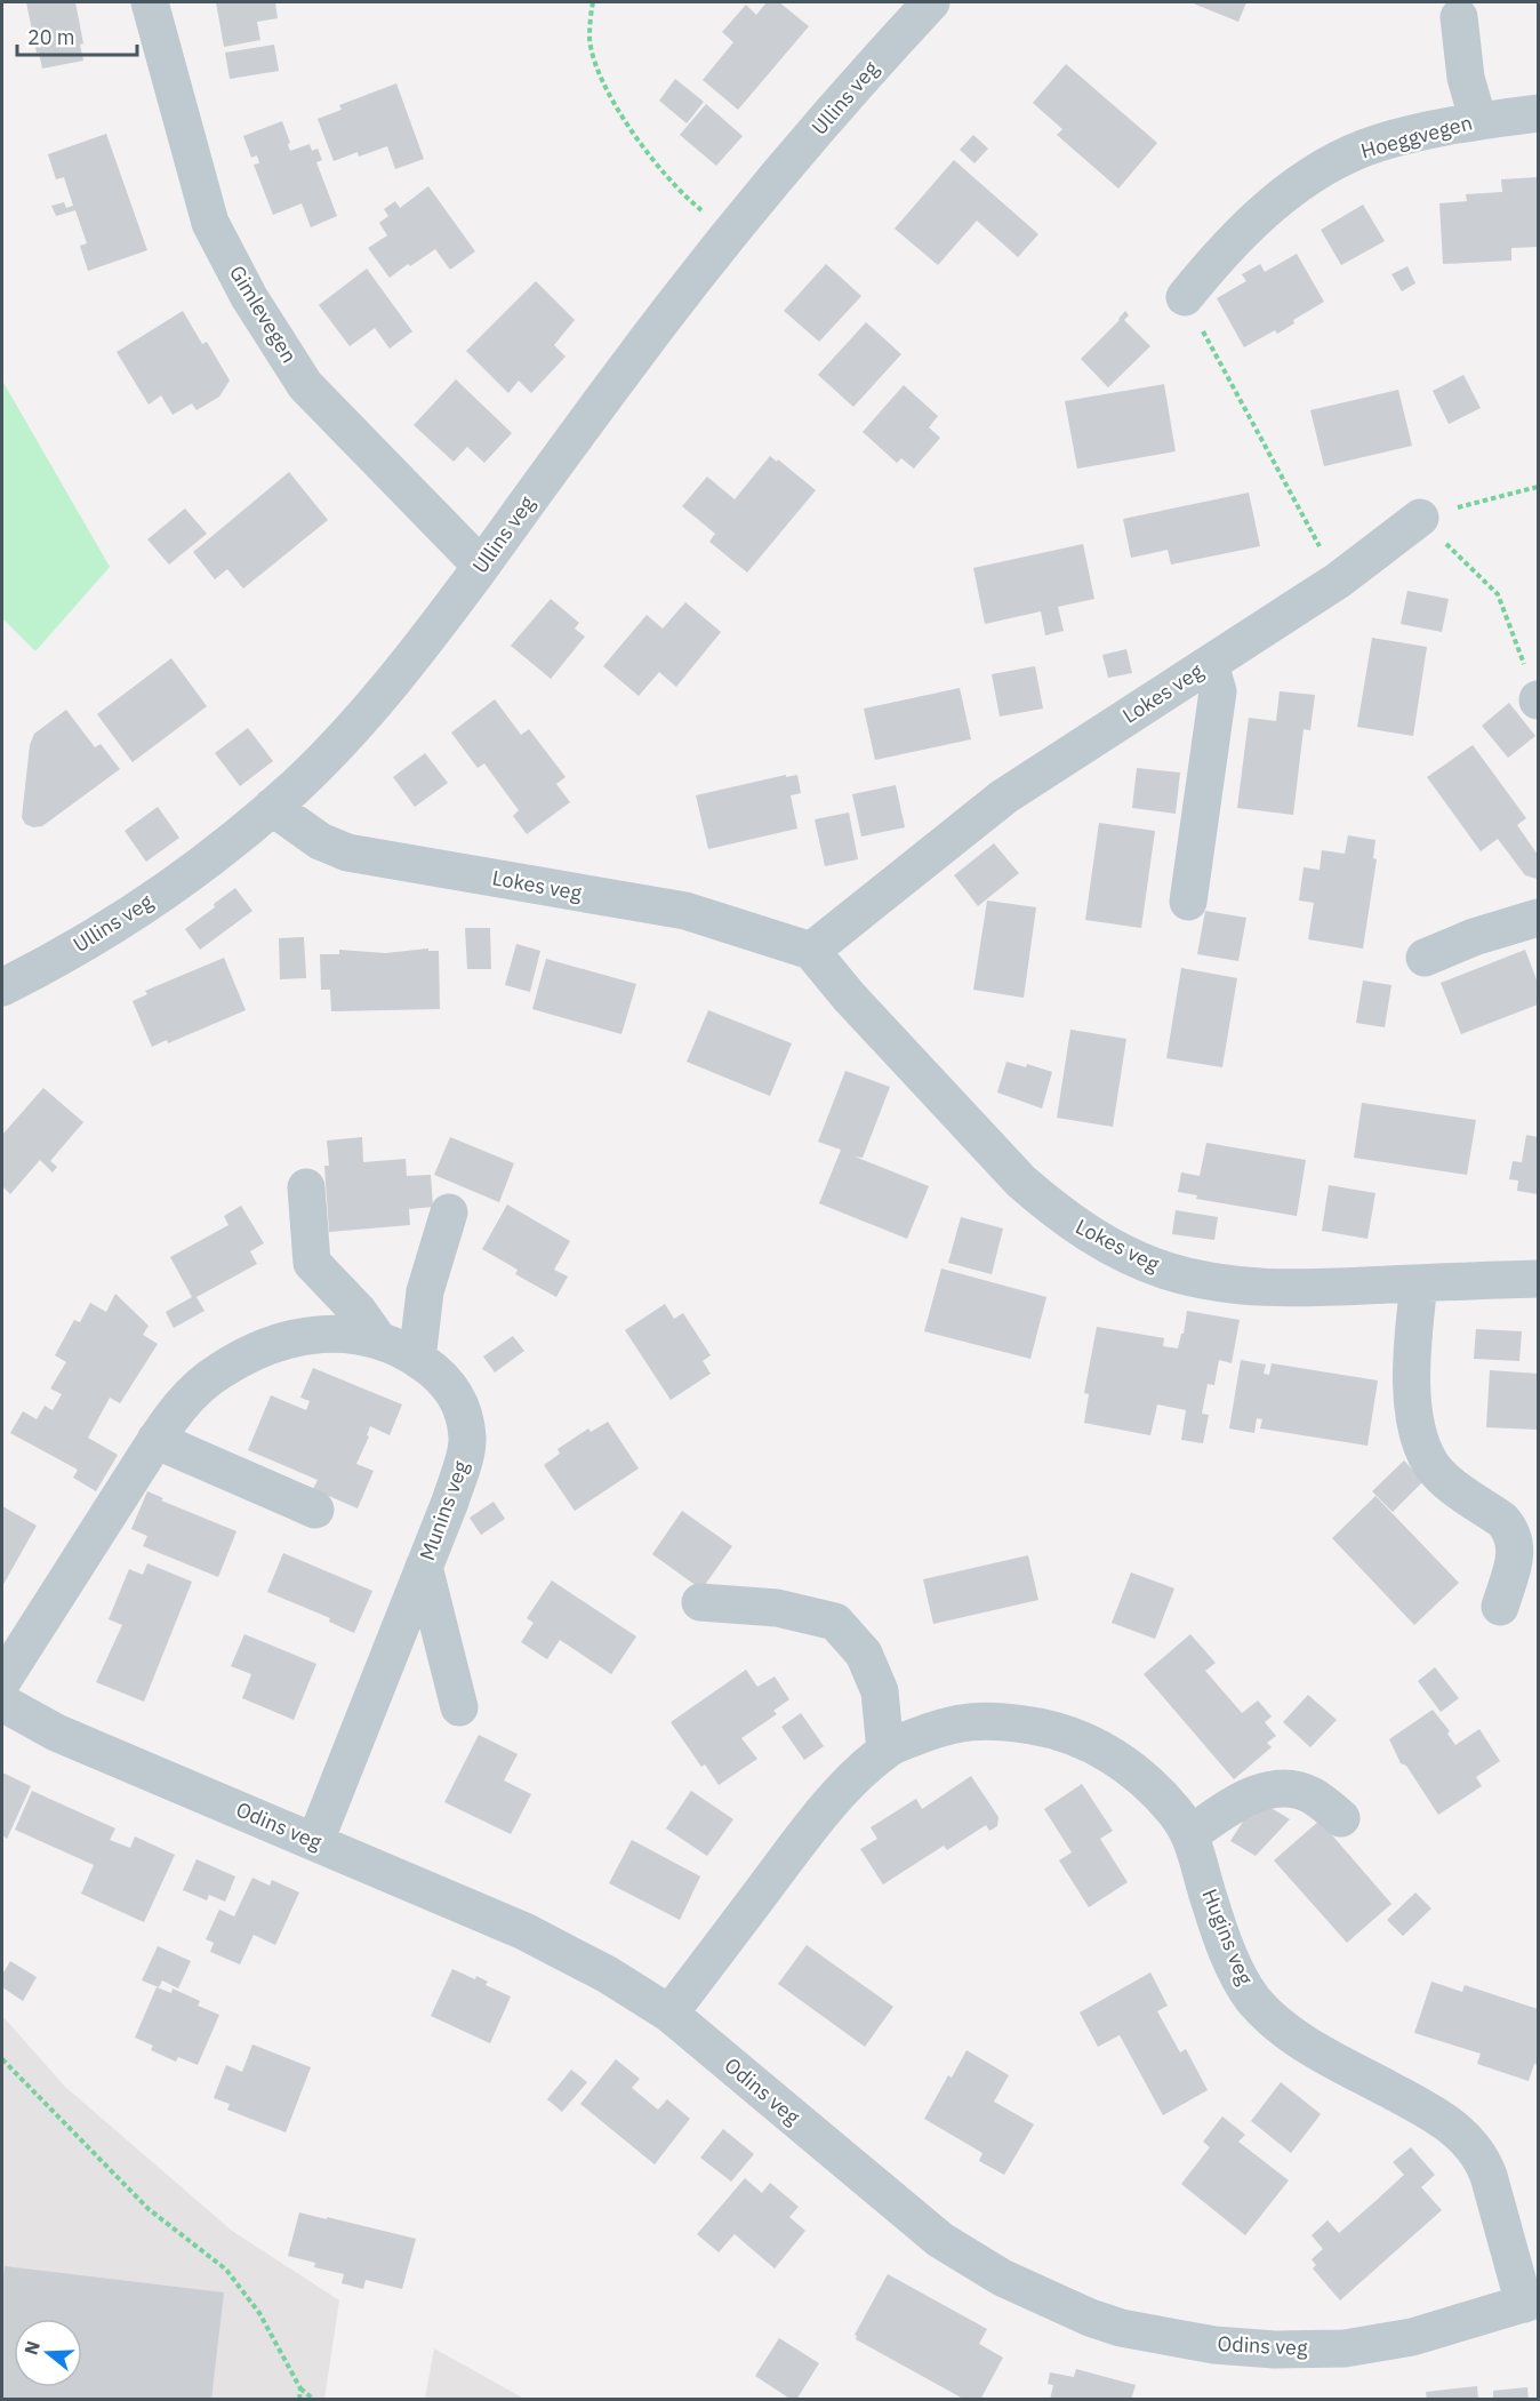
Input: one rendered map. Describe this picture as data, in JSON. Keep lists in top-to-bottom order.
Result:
{
  "streets": {
    "street": [
      "Ullins veg",
      "Hoeggvegen",
      "Gimlevegen",
      "Lokes veg",
      "Munins veg",
      "Odins veg",
      "Hugins veg"
    ]
  },
  "crossings": [
    ["Ullins veg", "Gimlevegen"],
    ["Ullins veg", "Lokes veg"],
    ["Munins veg", "Odins veg"],
    ["Odins veg", "Hugins veg"]
  ],
  "scale_bar": "20 m",
  "north": "left"
}
